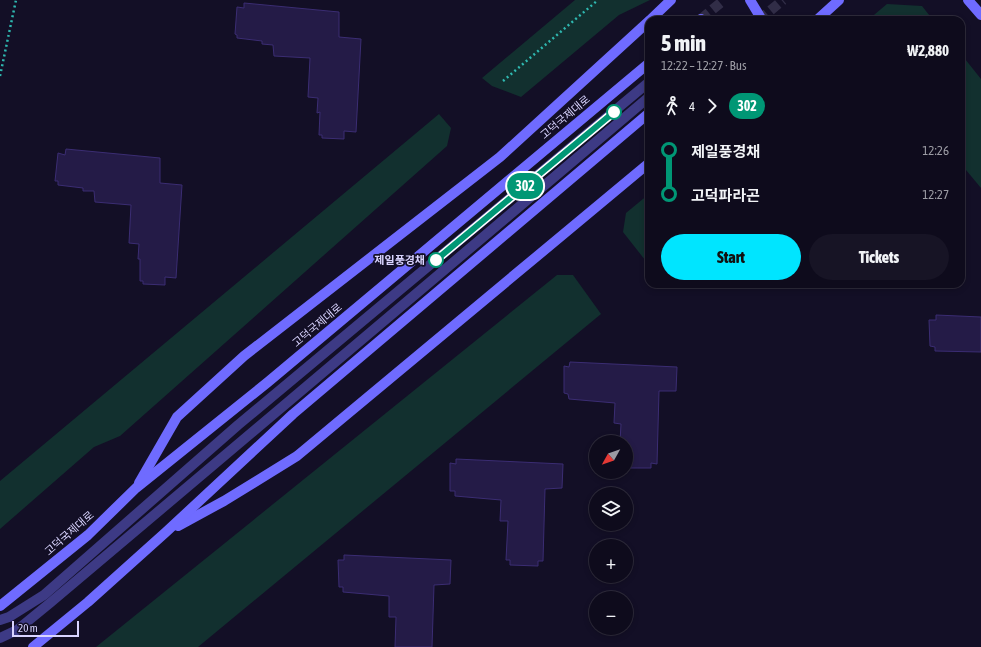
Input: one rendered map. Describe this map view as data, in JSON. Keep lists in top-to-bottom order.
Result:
{
  "streets": {
    "main road": ["고덕국제대로"]
  },
  "places": ["제일풍경채"],
  "lines": ["bus line 302"],
  "scale_bar": "20 m",
  "north": "bottom left",
  "page": {
    "on_map": "302",
    "heading": ["5 min", "12:22 – 12:27 · Bus", "₩2,880"],
    "legs": ["4", "302"],
    "list": [
      {
        "name": "제일풍경채",
        "value": "12:26"
      },
      {
        "name": "고덕파라곤",
        "value": "12:27"
      }
    ],
    "buttons": ["Start", "Tickets"],
    "map_buttons": ["+", "−"],
    "scale": "20 m"
  }
}
